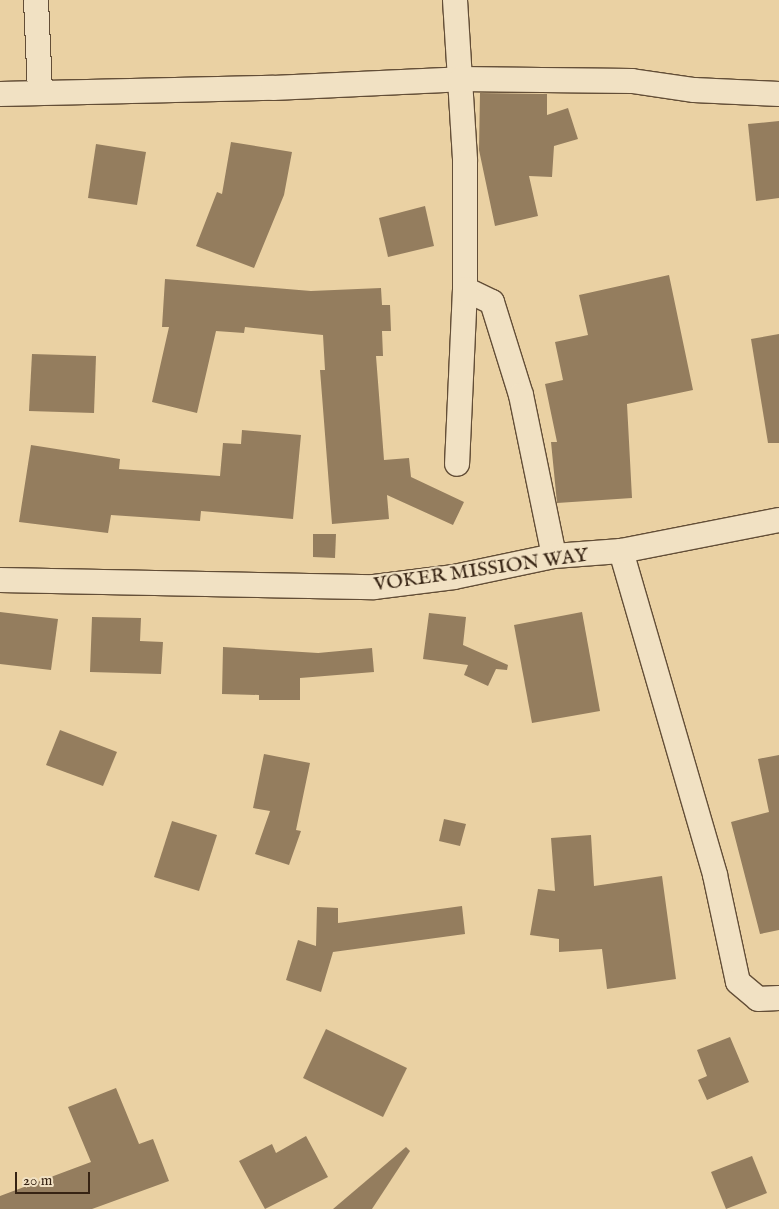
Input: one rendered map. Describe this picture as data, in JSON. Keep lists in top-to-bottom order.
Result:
{
  "streets": {
    "street": ["VOKER MISSION WAY"]
  },
  "scale_bar": "20 m"
}
